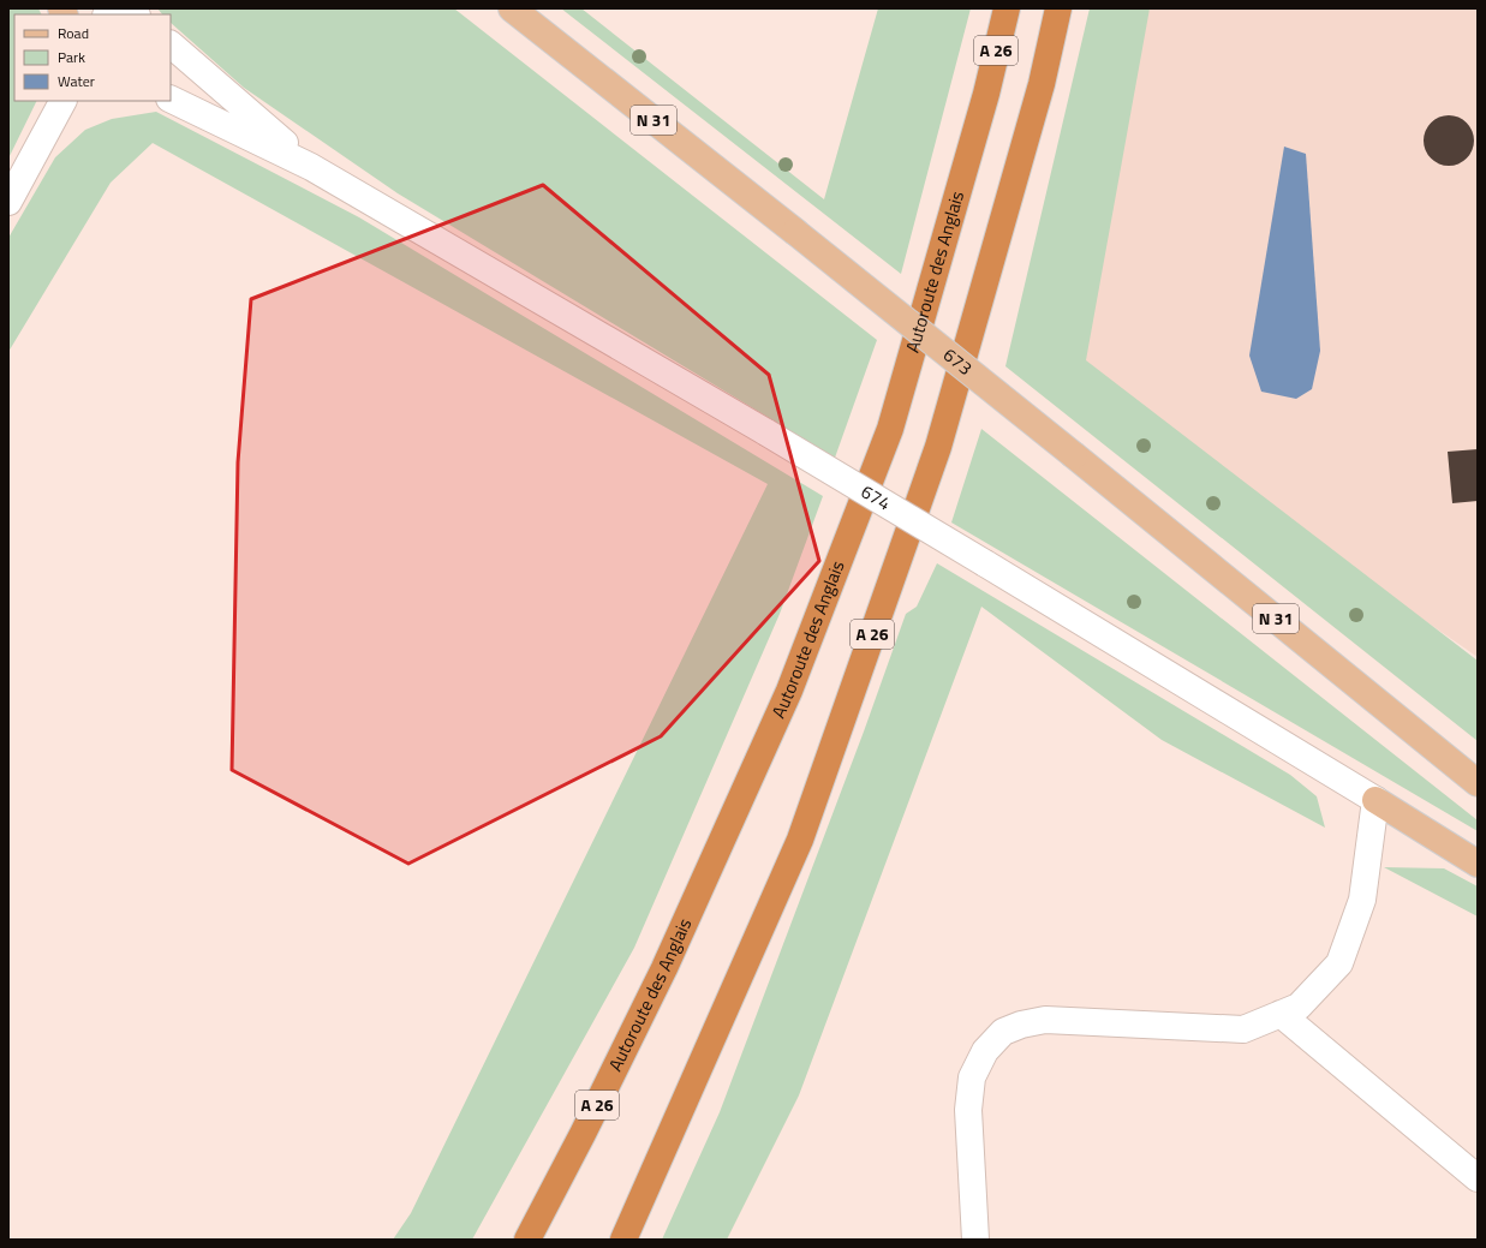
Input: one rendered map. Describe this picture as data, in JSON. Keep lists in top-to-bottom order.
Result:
{
  "streets": {
    "highway": ["A 26", "Autoroute des Anglais"],
    "main road": ["N 31", "673"],
    "street": ["674"]
  },
  "legend": ["Road", "Park", "Water"]
}
